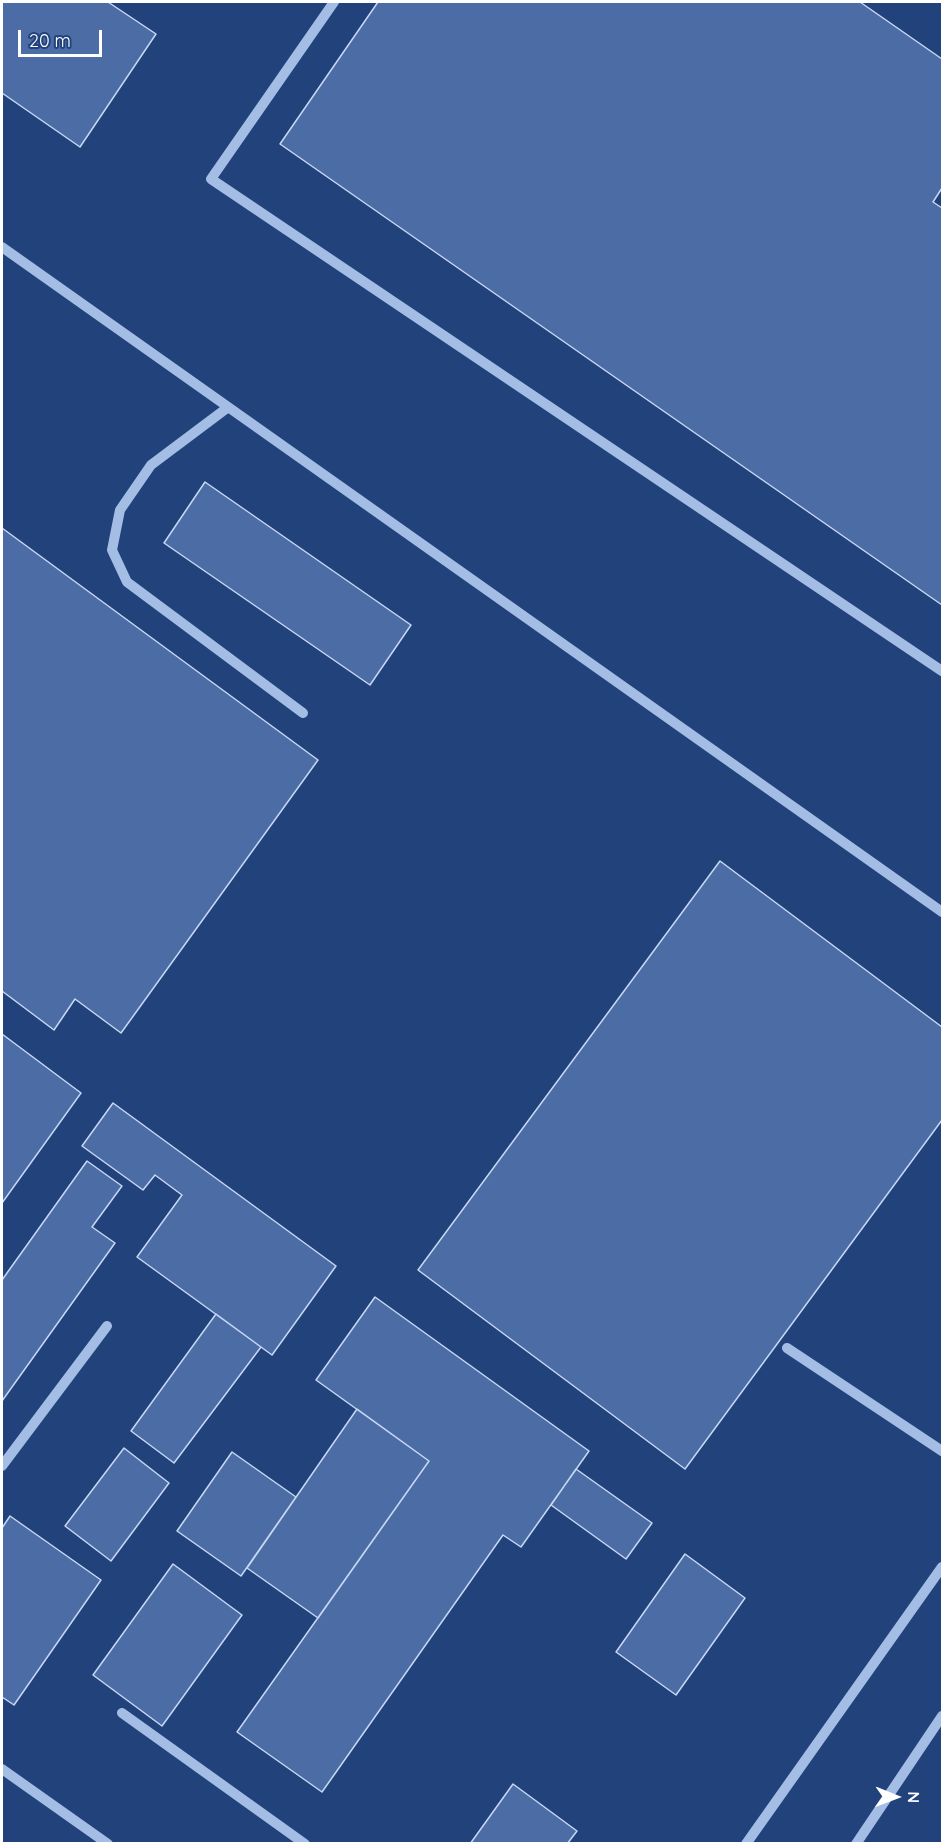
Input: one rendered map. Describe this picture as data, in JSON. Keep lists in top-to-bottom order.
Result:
{
  "scale_bar": "20 m",
  "north": "right"
}
